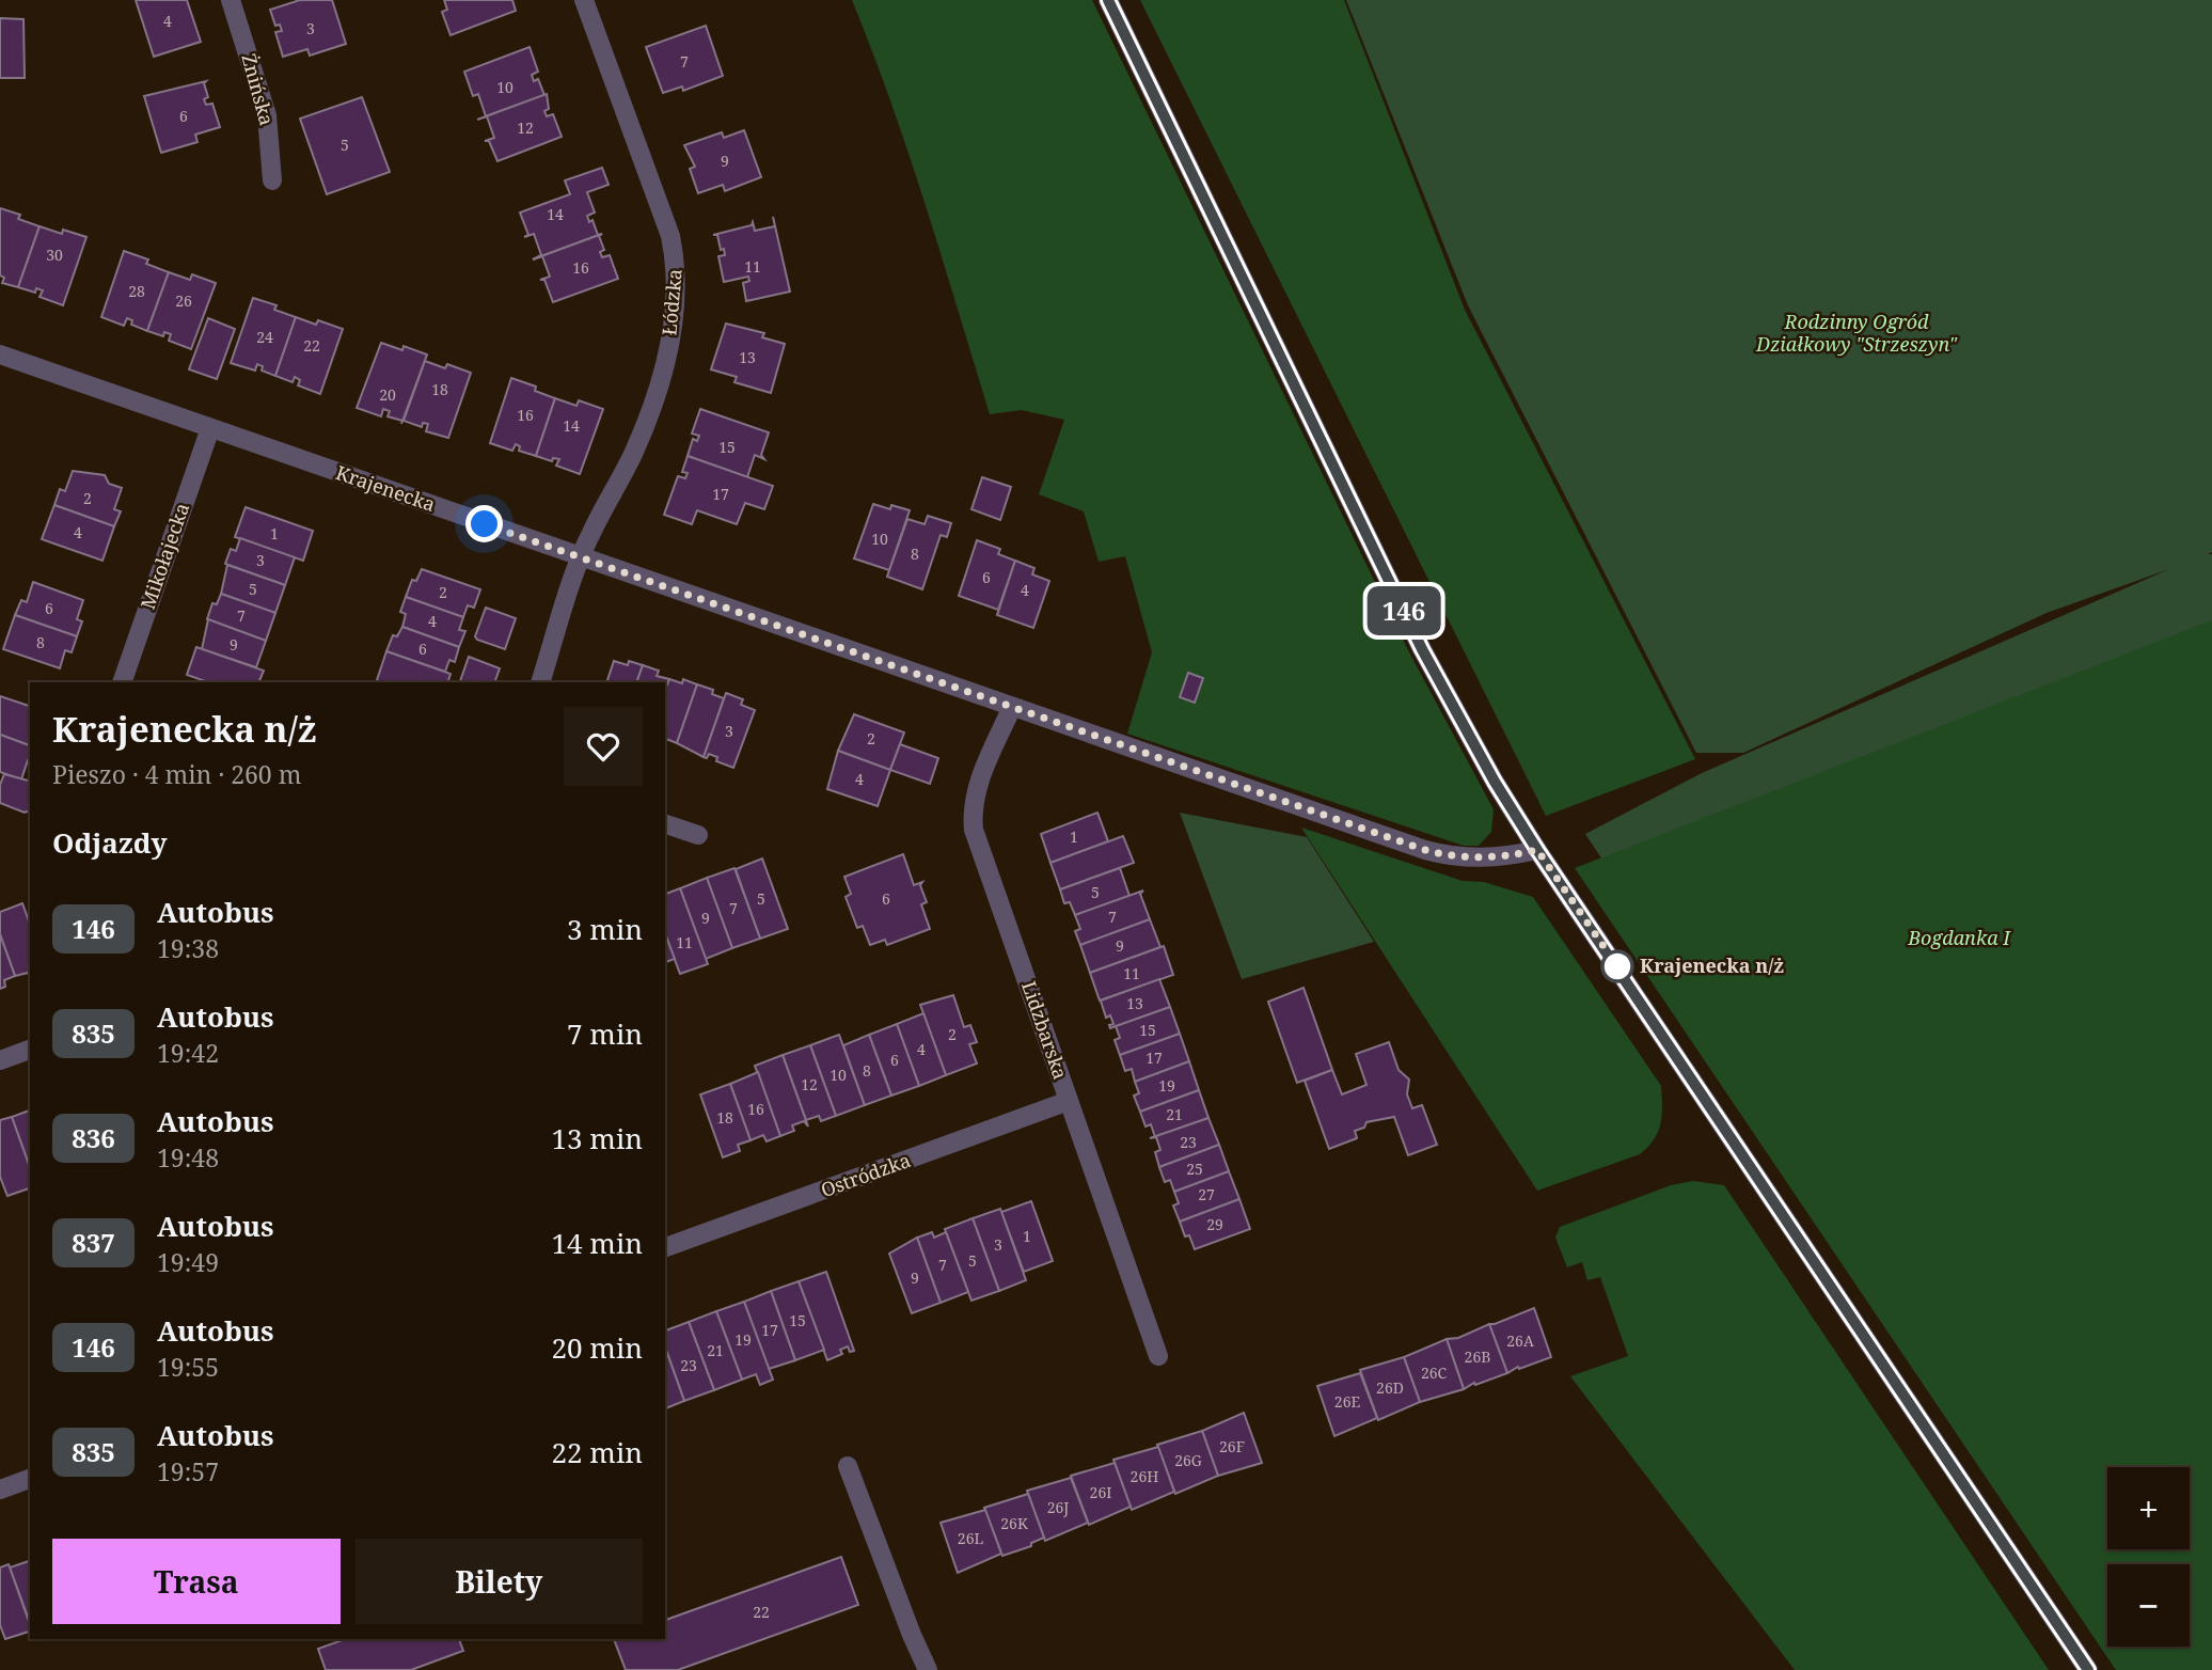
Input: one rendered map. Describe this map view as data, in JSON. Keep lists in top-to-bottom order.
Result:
{
  "streets": {
    "street": [
      "Żnińska",
      "Łódzka",
      "Krajenecka",
      "Mikołajecka",
      "Lidzbarska",
      "Ostródzka"
    ]
  },
  "crossings": [
    ["Łódzka", "Krajenecka"],
    ["Krajenecka", "Mikołajecka"],
    ["Krajenecka", "Lidzbarska"],
    ["Lidzbarska", "Ostródzka"]
  ],
  "parks": ["Rodzinny Ogród Działkowy \"Strzeszyn\"", "Bogdanka I"],
  "places": ["Krajenecka n/ż"],
  "lines": ["bus line 146"],
  "house_numbers": [
    "4",
    "3",
    "7",
    "10",
    "6",
    "12",
    "5",
    "9",
    "14",
    "30",
    "11",
    "16",
    "28",
    "26",
    "24",
    "22",
    "13",
    "18",
    "20",
    "16",
    "14",
    "15",
    "17",
    "2",
    "4",
    "1",
    "10",
    "8",
    "3",
    "6",
    "5",
    "4",
    "2",
    "6",
    "7",
    "4",
    "8",
    "9",
    "6",
    "3",
    "2",
    "4",
    "1",
    "5",
    "5",
    "6",
    "7",
    "7",
    "9",
    "11",
    "9",
    "11",
    "13",
    "15",
    "2",
    "4",
    "17",
    "6",
    "8",
    "10",
    "12",
    "19",
    "16",
    "21",
    "18",
    "23",
    "25",
    "27",
    "29",
    "1",
    "3",
    "5",
    "7",
    "9",
    "15",
    "17",
    "19",
    "26A",
    "21",
    "26B",
    "23",
    "26C",
    "26D",
    "26E",
    "26F",
    "26G",
    "26H",
    "26I",
    "26J",
    "26K",
    "26L",
    "22"
  ],
  "page": {
    "on_map": "146",
    "heading": [
      ["Krajenecka n/ż", "Pieszo · 4 min · 260 m"],
      "Odjazdy"
    ],
    "list": [
      {
        "mark": "146",
        "name": "Autobus",
        "note": "19:38",
        "value": "3 min"
      },
      {
        "mark": "835",
        "name": "Autobus",
        "note": "19:42",
        "value": "7 min"
      },
      {
        "mark": "836",
        "name": "Autobus",
        "note": "19:48",
        "value": "13 min"
      },
      {
        "mark": "837",
        "name": "Autobus",
        "note": "19:49",
        "value": "14 min"
      },
      {
        "mark": "146",
        "name": "Autobus",
        "note": "19:55",
        "value": "20 min"
      },
      {
        "mark": "835",
        "name": "Autobus",
        "note": "19:57",
        "value": "22 min"
      }
    ],
    "map_buttons": ["+", "−"],
    "buttons": ["Trasa", "Bilety"]
  }
}
